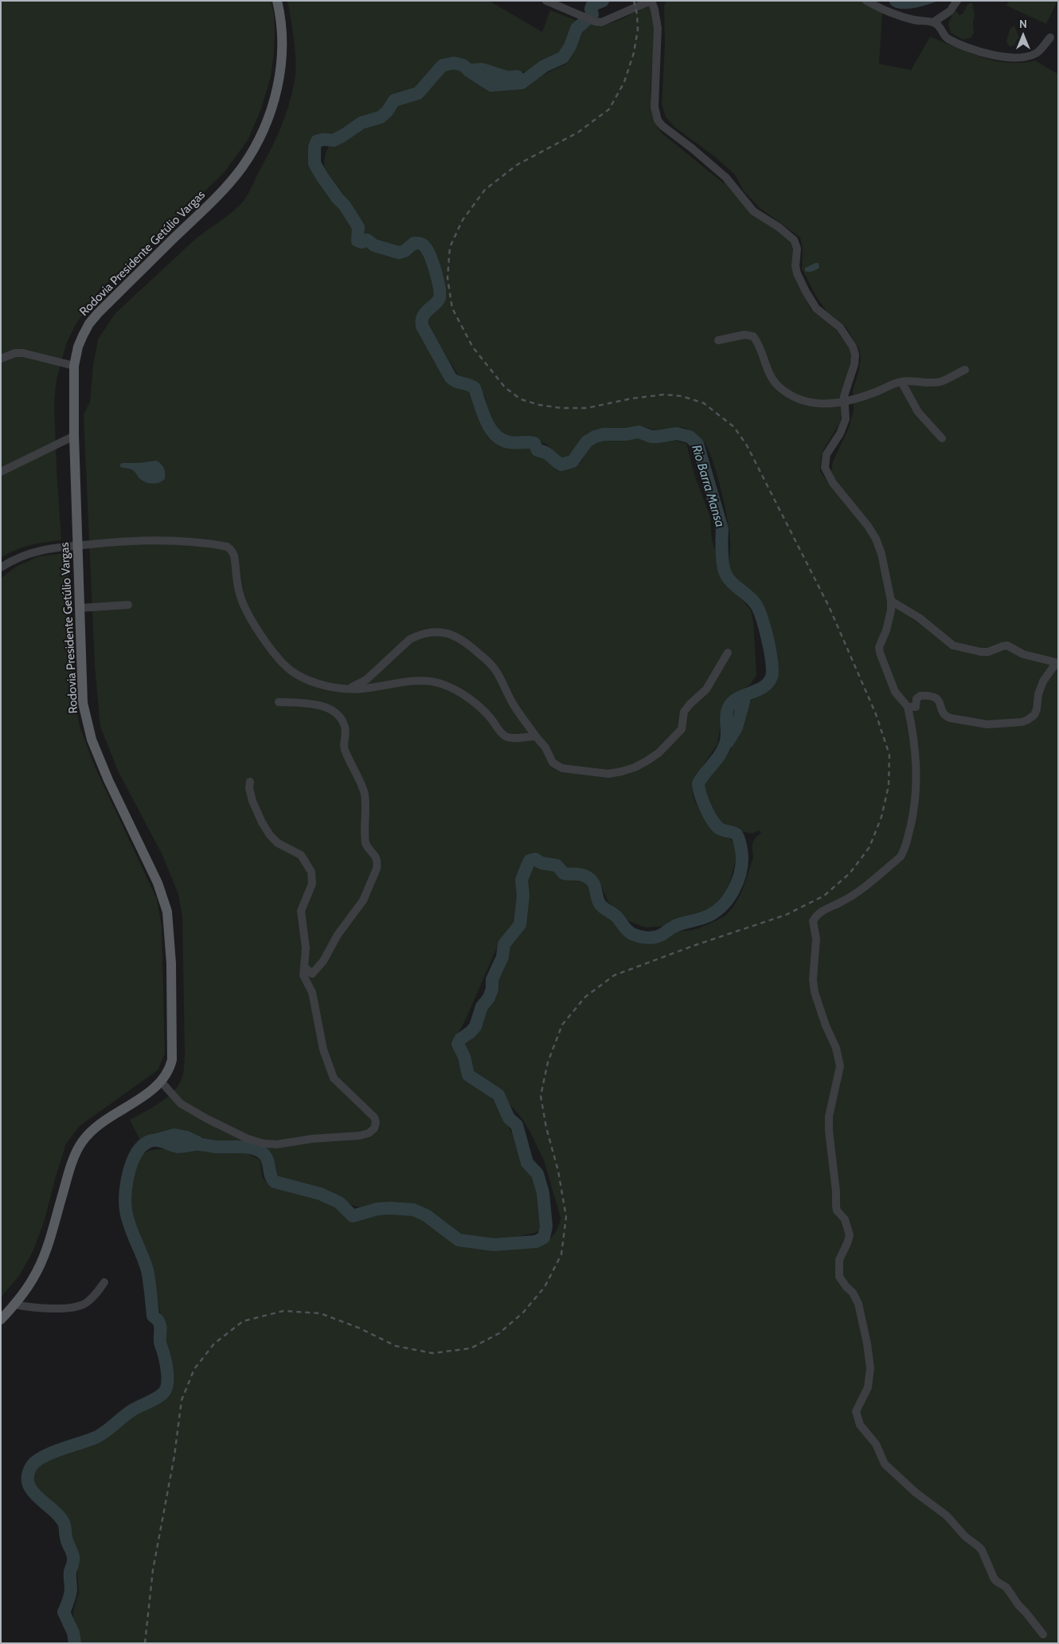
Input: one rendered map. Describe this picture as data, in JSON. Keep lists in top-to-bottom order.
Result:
{
  "streets": {
    "main road": ["Rodovia Presidente Getúlio Vargas"]
  },
  "water": ["Rio Barra Mansa"],
  "north": "top"
}
